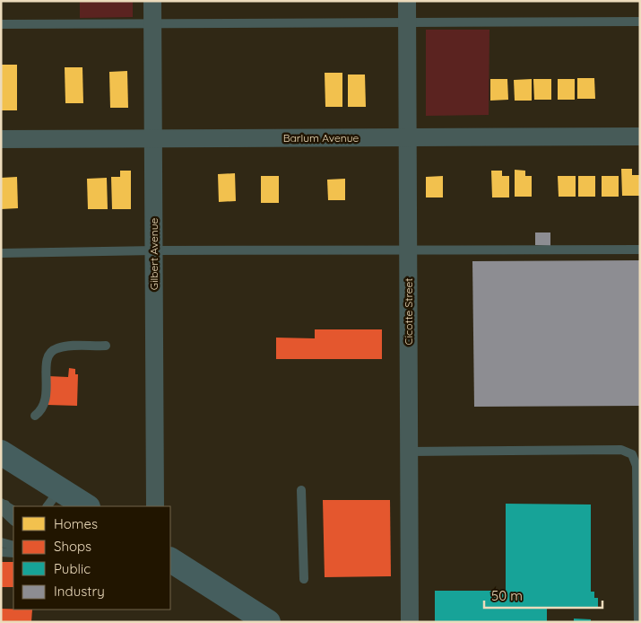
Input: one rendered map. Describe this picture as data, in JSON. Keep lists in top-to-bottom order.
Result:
{
  "streets": {
    "street": ["Barlum Avenue", "Gilbert Avenue", "Cicotte Street"]
  },
  "crossings": [
    ["Barlum Avenue", "Gilbert Avenue"],
    ["Barlum Avenue", "Cicotte Street"]
  ],
  "legend": [
    "Homes",
    "Shops",
    "Public",
    "Industry"
  ],
  "scale_bar": "50 m"
}
